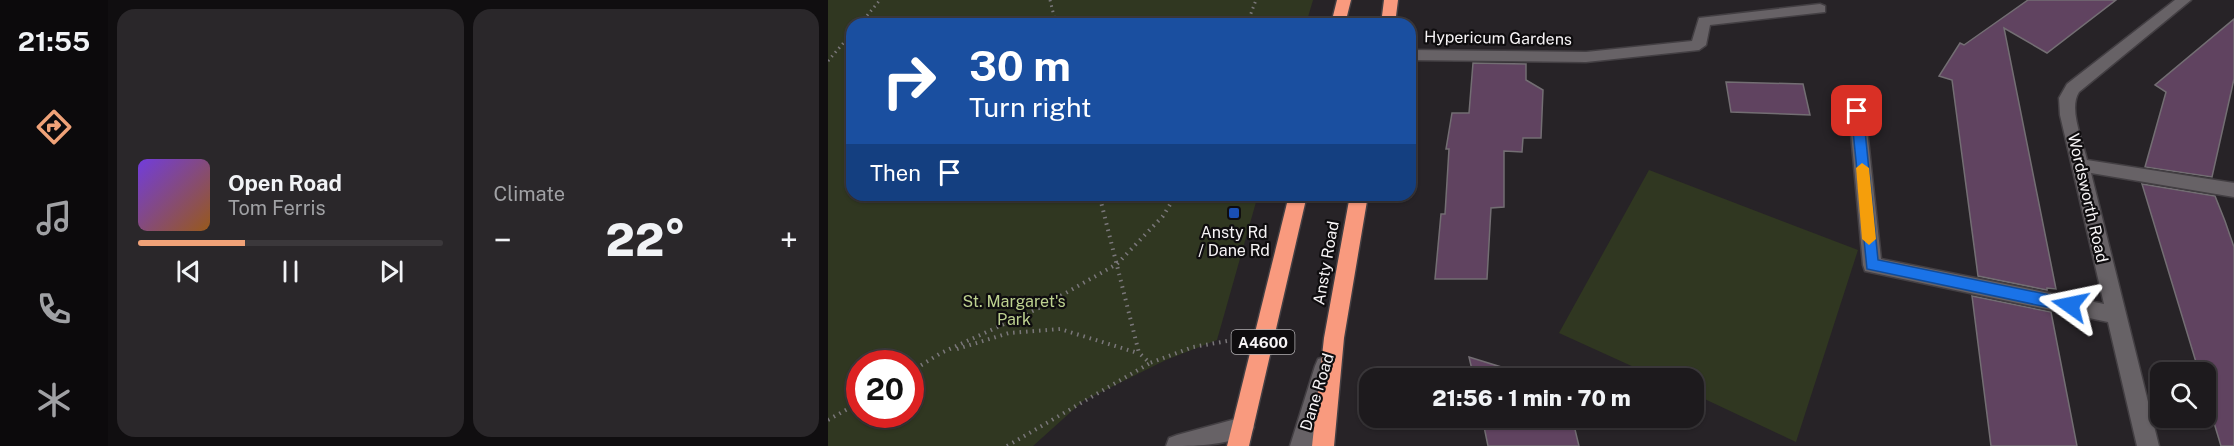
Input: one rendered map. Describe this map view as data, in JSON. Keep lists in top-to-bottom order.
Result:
{
  "streets": {
    "highway": ["Ansty Road", "A4600"],
    "street": ["Hypericum Gardens", "Wordsworth Road", "Dane Road"]
  },
  "crossings": [
    ["Ansty Road", "Dane Road"]
  ],
  "parks": ["St. Margaret's Park"],
  "places": {
    "transit": ["Ansty Rd / Dane Rd"]
  },
  "page": {
    "tabs": "21:55",
    "tile": "Climate",
    "turn": ["30 m", "Turn right"],
    "then": "Then",
    "song": ["Open Road", "Tom Ferris"],
    "heat": ["−", "22°", "+"],
    "limit": "20",
    "trip": "21:56 · 1 min · 70 m"
  }
}
